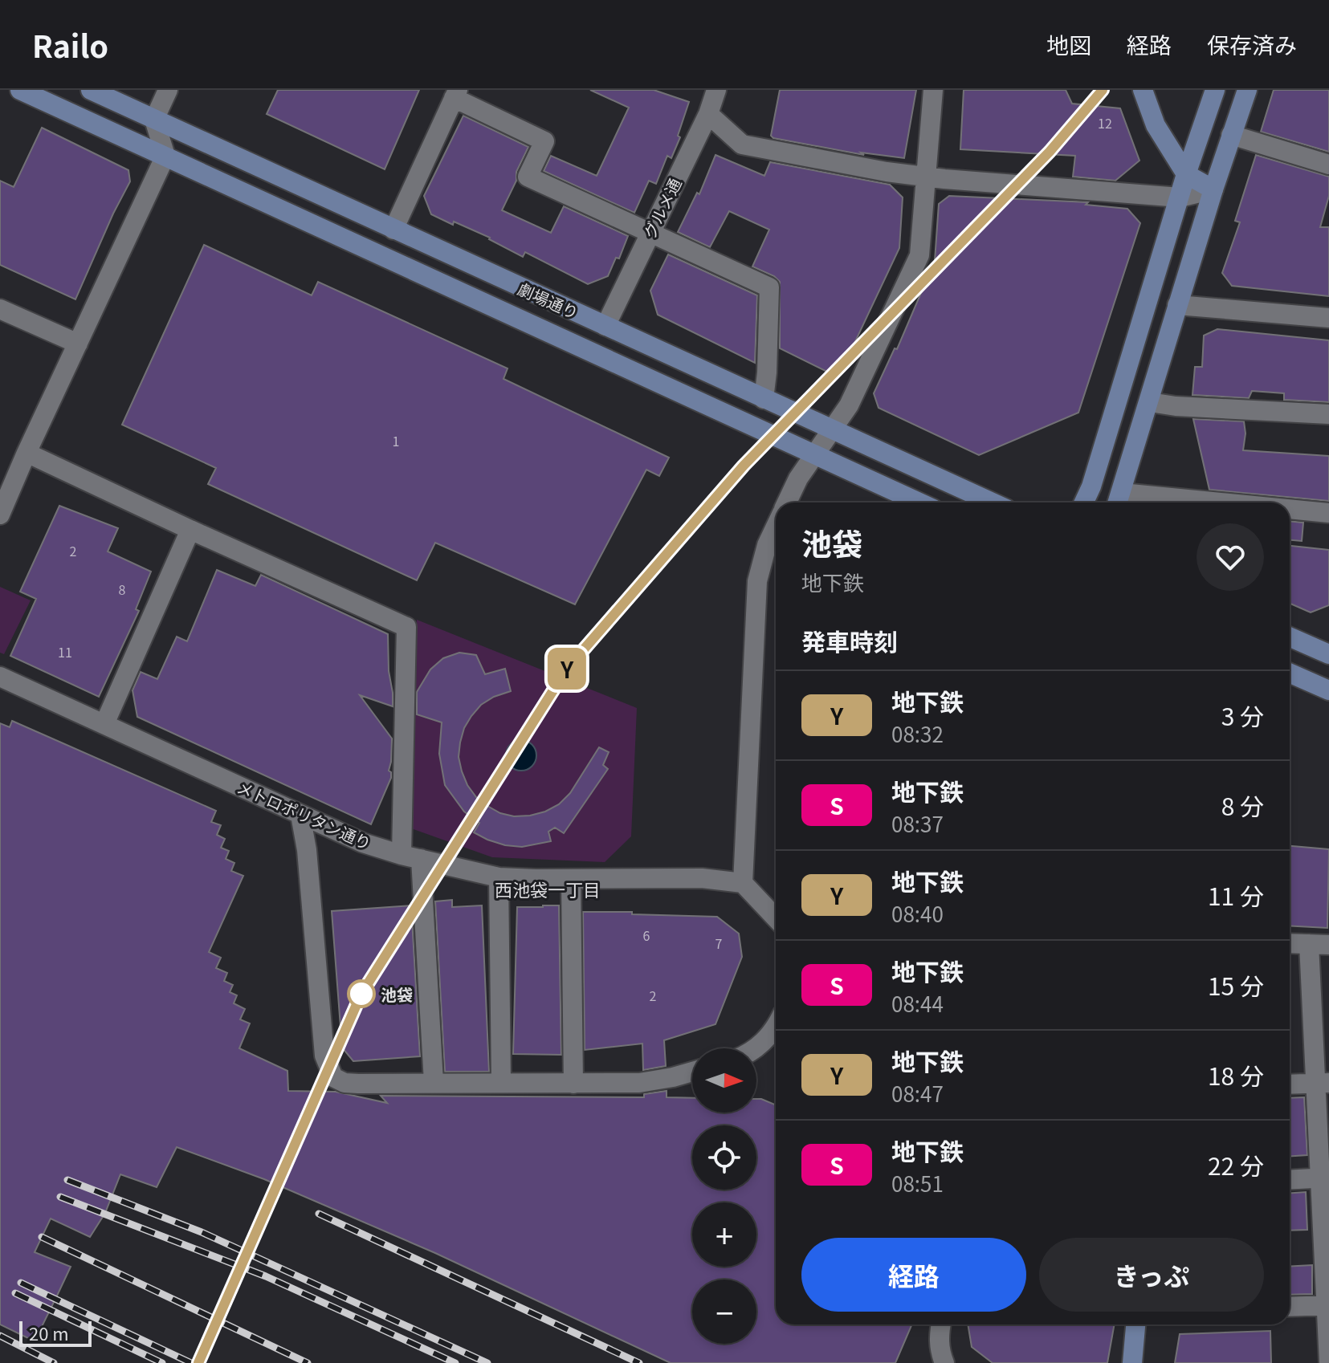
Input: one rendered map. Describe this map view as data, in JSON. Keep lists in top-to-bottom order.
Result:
{
  "streets": {
    "street": ["グルメ通", "劇場通り", "メトロポリタン通り"]
  },
  "crossings": [
    ["グルメ通", "劇場通り"]
  ],
  "districts": ["西池袋一丁目"],
  "places": ["池袋"],
  "lines": ["metro line Y"],
  "house_numbers": [
    "12",
    "1",
    "2",
    "8",
    "11",
    "6",
    "7",
    "2"
  ],
  "scale_bar": "20 m",
  "north": "right",
  "page": {
    "header": "Railo",
    "nav": ["地図", "経路", "保存済み"],
    "on_map": "Y",
    "heading": [
      ["池袋", "地下鉄"],
      "発車時刻"
    ],
    "list": [
      {
        "mark": "Y",
        "name": "地下鉄",
        "note": "08:32",
        "value": "3 分"
      },
      {
        "mark": "S",
        "name": "地下鉄",
        "note": "08:37",
        "value": "8 分"
      },
      {
        "mark": "Y",
        "name": "地下鉄",
        "note": "08:40",
        "value": "11 分"
      },
      {
        "mark": "S",
        "name": "地下鉄",
        "note": "08:44",
        "value": "15 分"
      },
      {
        "mark": "Y",
        "name": "地下鉄",
        "note": "08:47",
        "value": "18 分"
      },
      {
        "mark": "S",
        "name": "地下鉄",
        "note": "08:51",
        "value": "22 分"
      }
    ],
    "map_buttons": ["+", "−"],
    "buttons": ["経路", "きっぷ"],
    "scale": "20 m"
  }
}
